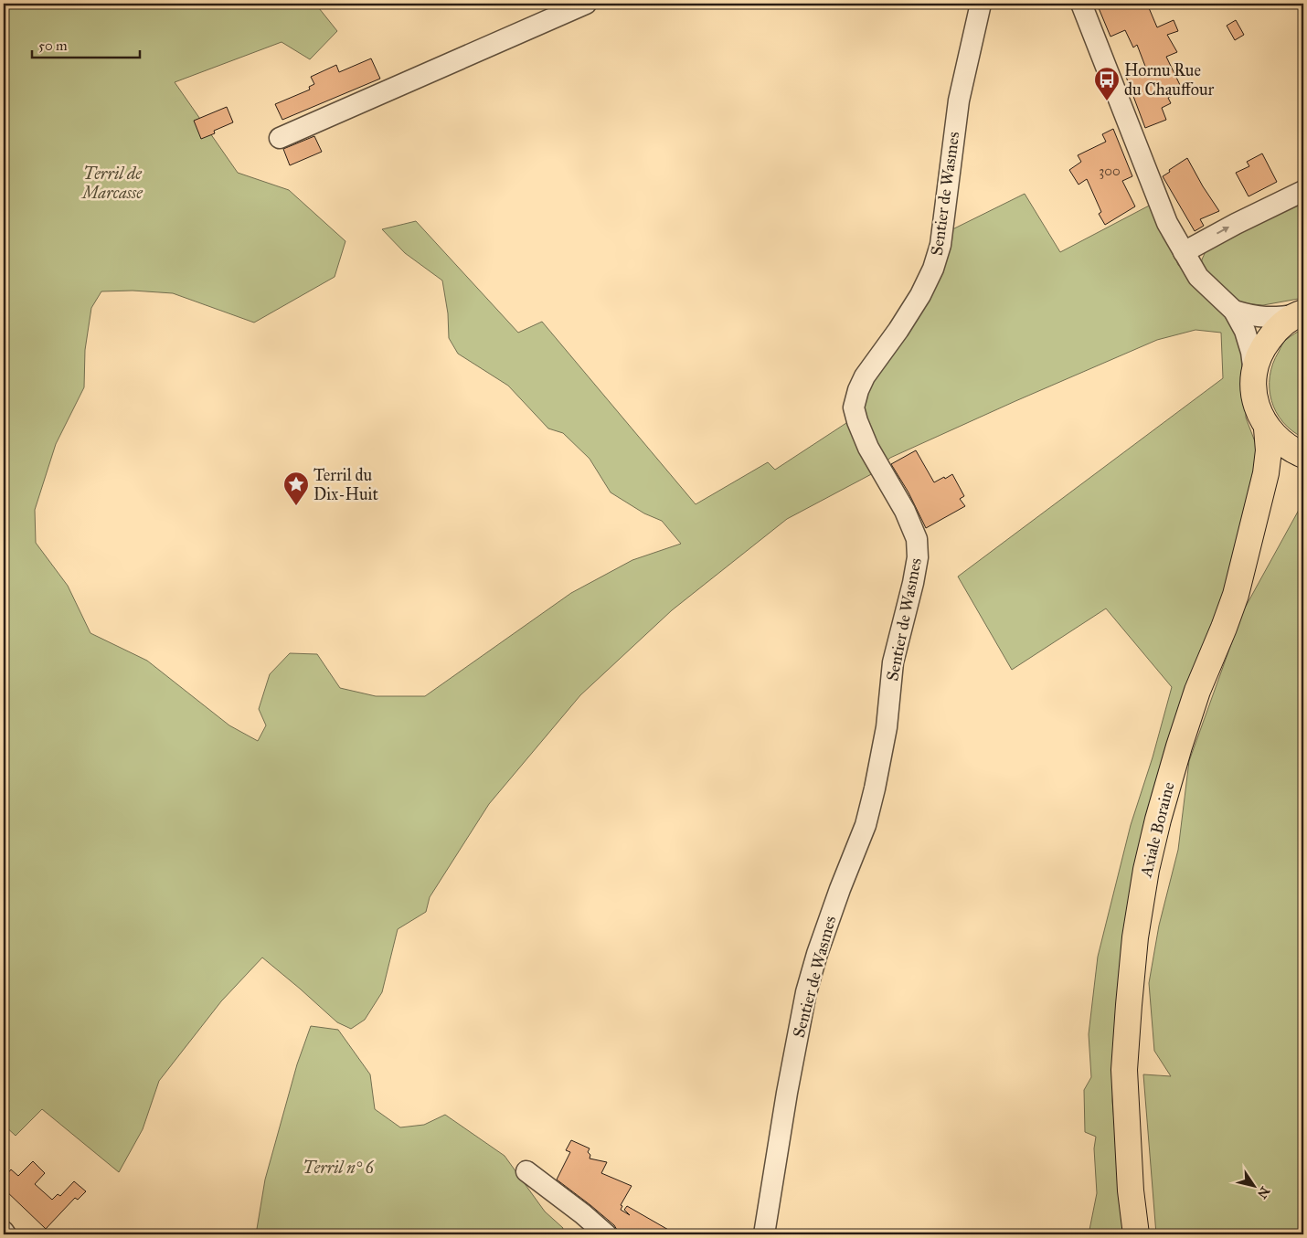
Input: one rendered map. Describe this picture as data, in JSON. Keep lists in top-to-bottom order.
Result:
{
  "streets": {
    "main road": ["Axiale Boraine"],
    "street": ["Sentier de Wasmes"]
  },
  "parks": ["Terril de Marcasse", "Terril n° 6"],
  "places": {
    "bus stop": ["Hornu Rue du Chauffour"],
    "place": ["Terril du Dix-Huit"]
  },
  "house_numbers": ["300"],
  "scale_bar": "50 m",
  "north": "bottom right"
}
